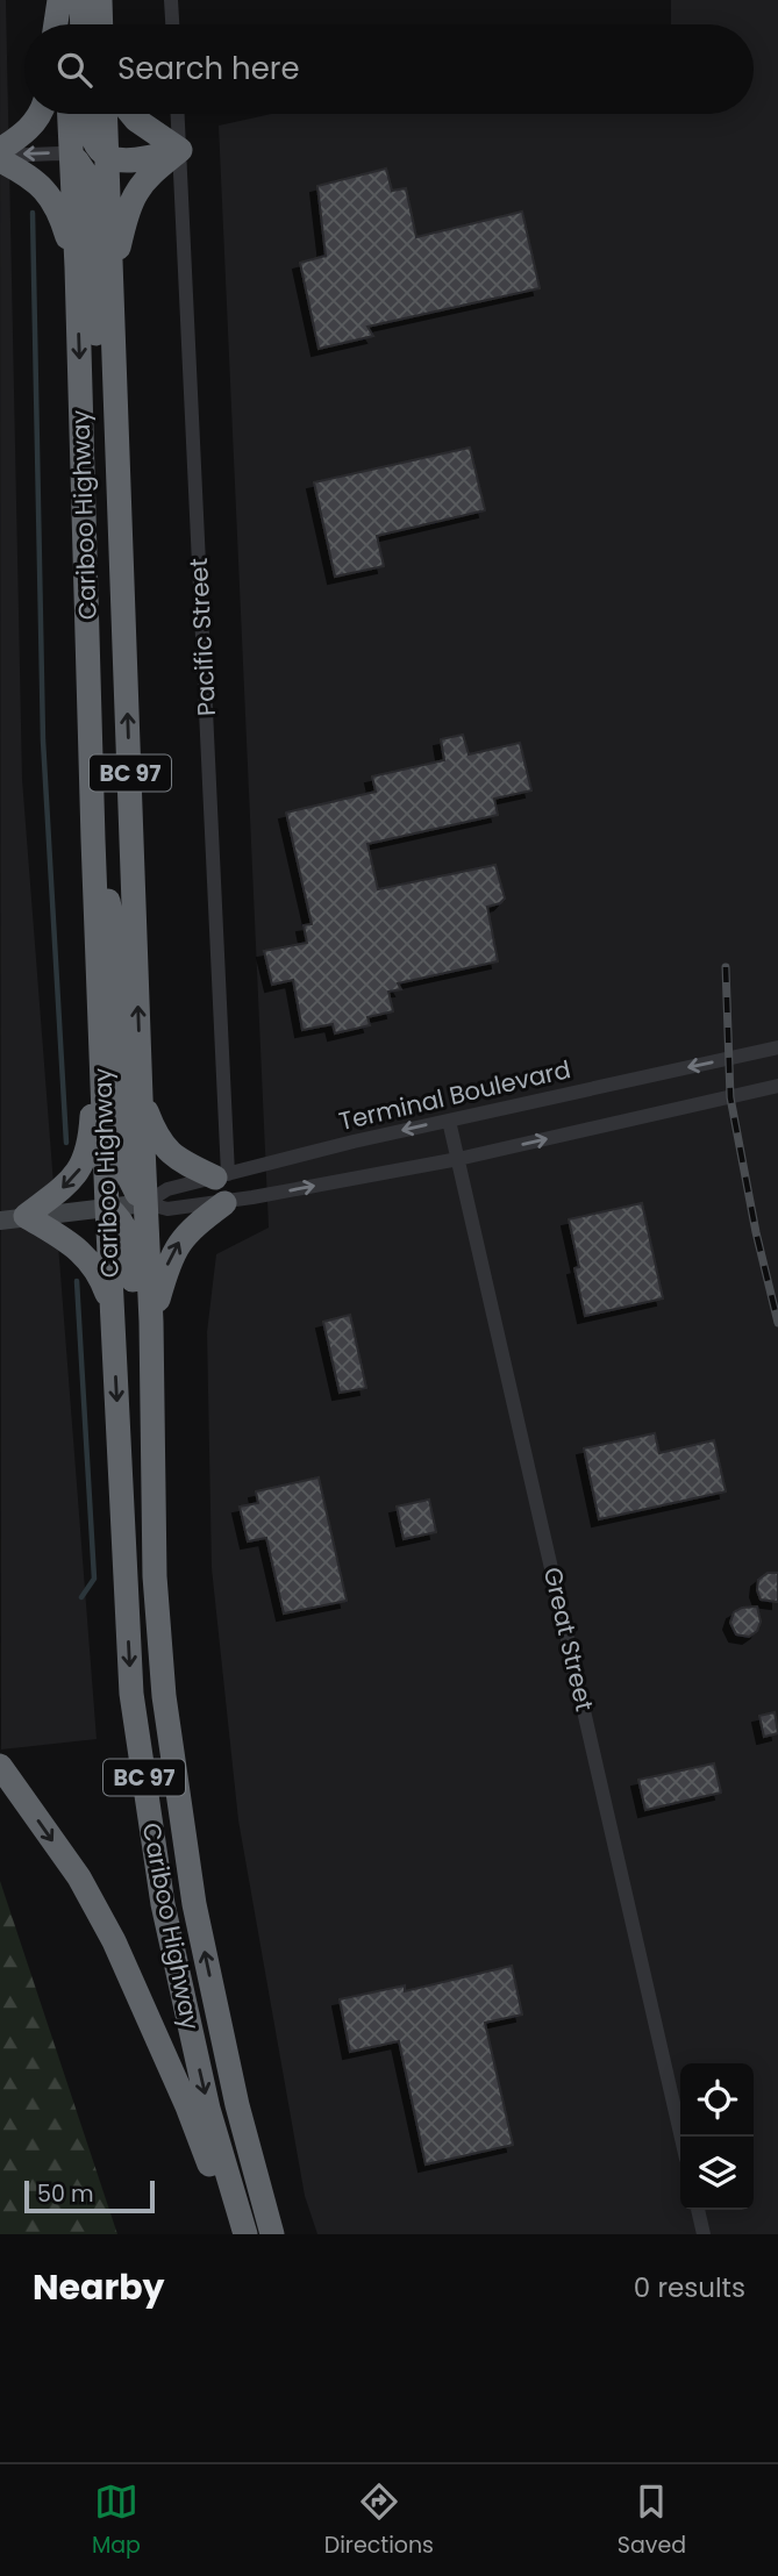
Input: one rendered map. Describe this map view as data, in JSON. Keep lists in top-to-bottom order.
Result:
{
  "streets": {
    "highway": ["Cariboo Highway", "BC 97"],
    "street": ["Pacific Street", "Terminal Boulevard", "Great Street"]
  },
  "crossings": [
    ["Cariboo Highway", "Terminal Boulevard"],
    ["Pacific Street", "Terminal Boulevard"],
    ["Terminal Boulevard", "Great Street"]
  ],
  "scale_bar": "50 m",
  "page": {
    "search": "Search here",
    "scale": "50 m",
    "heading": ["Nearby", "0 results"],
    "nav": ["Map", "Directions", "Saved"]
  }
}
